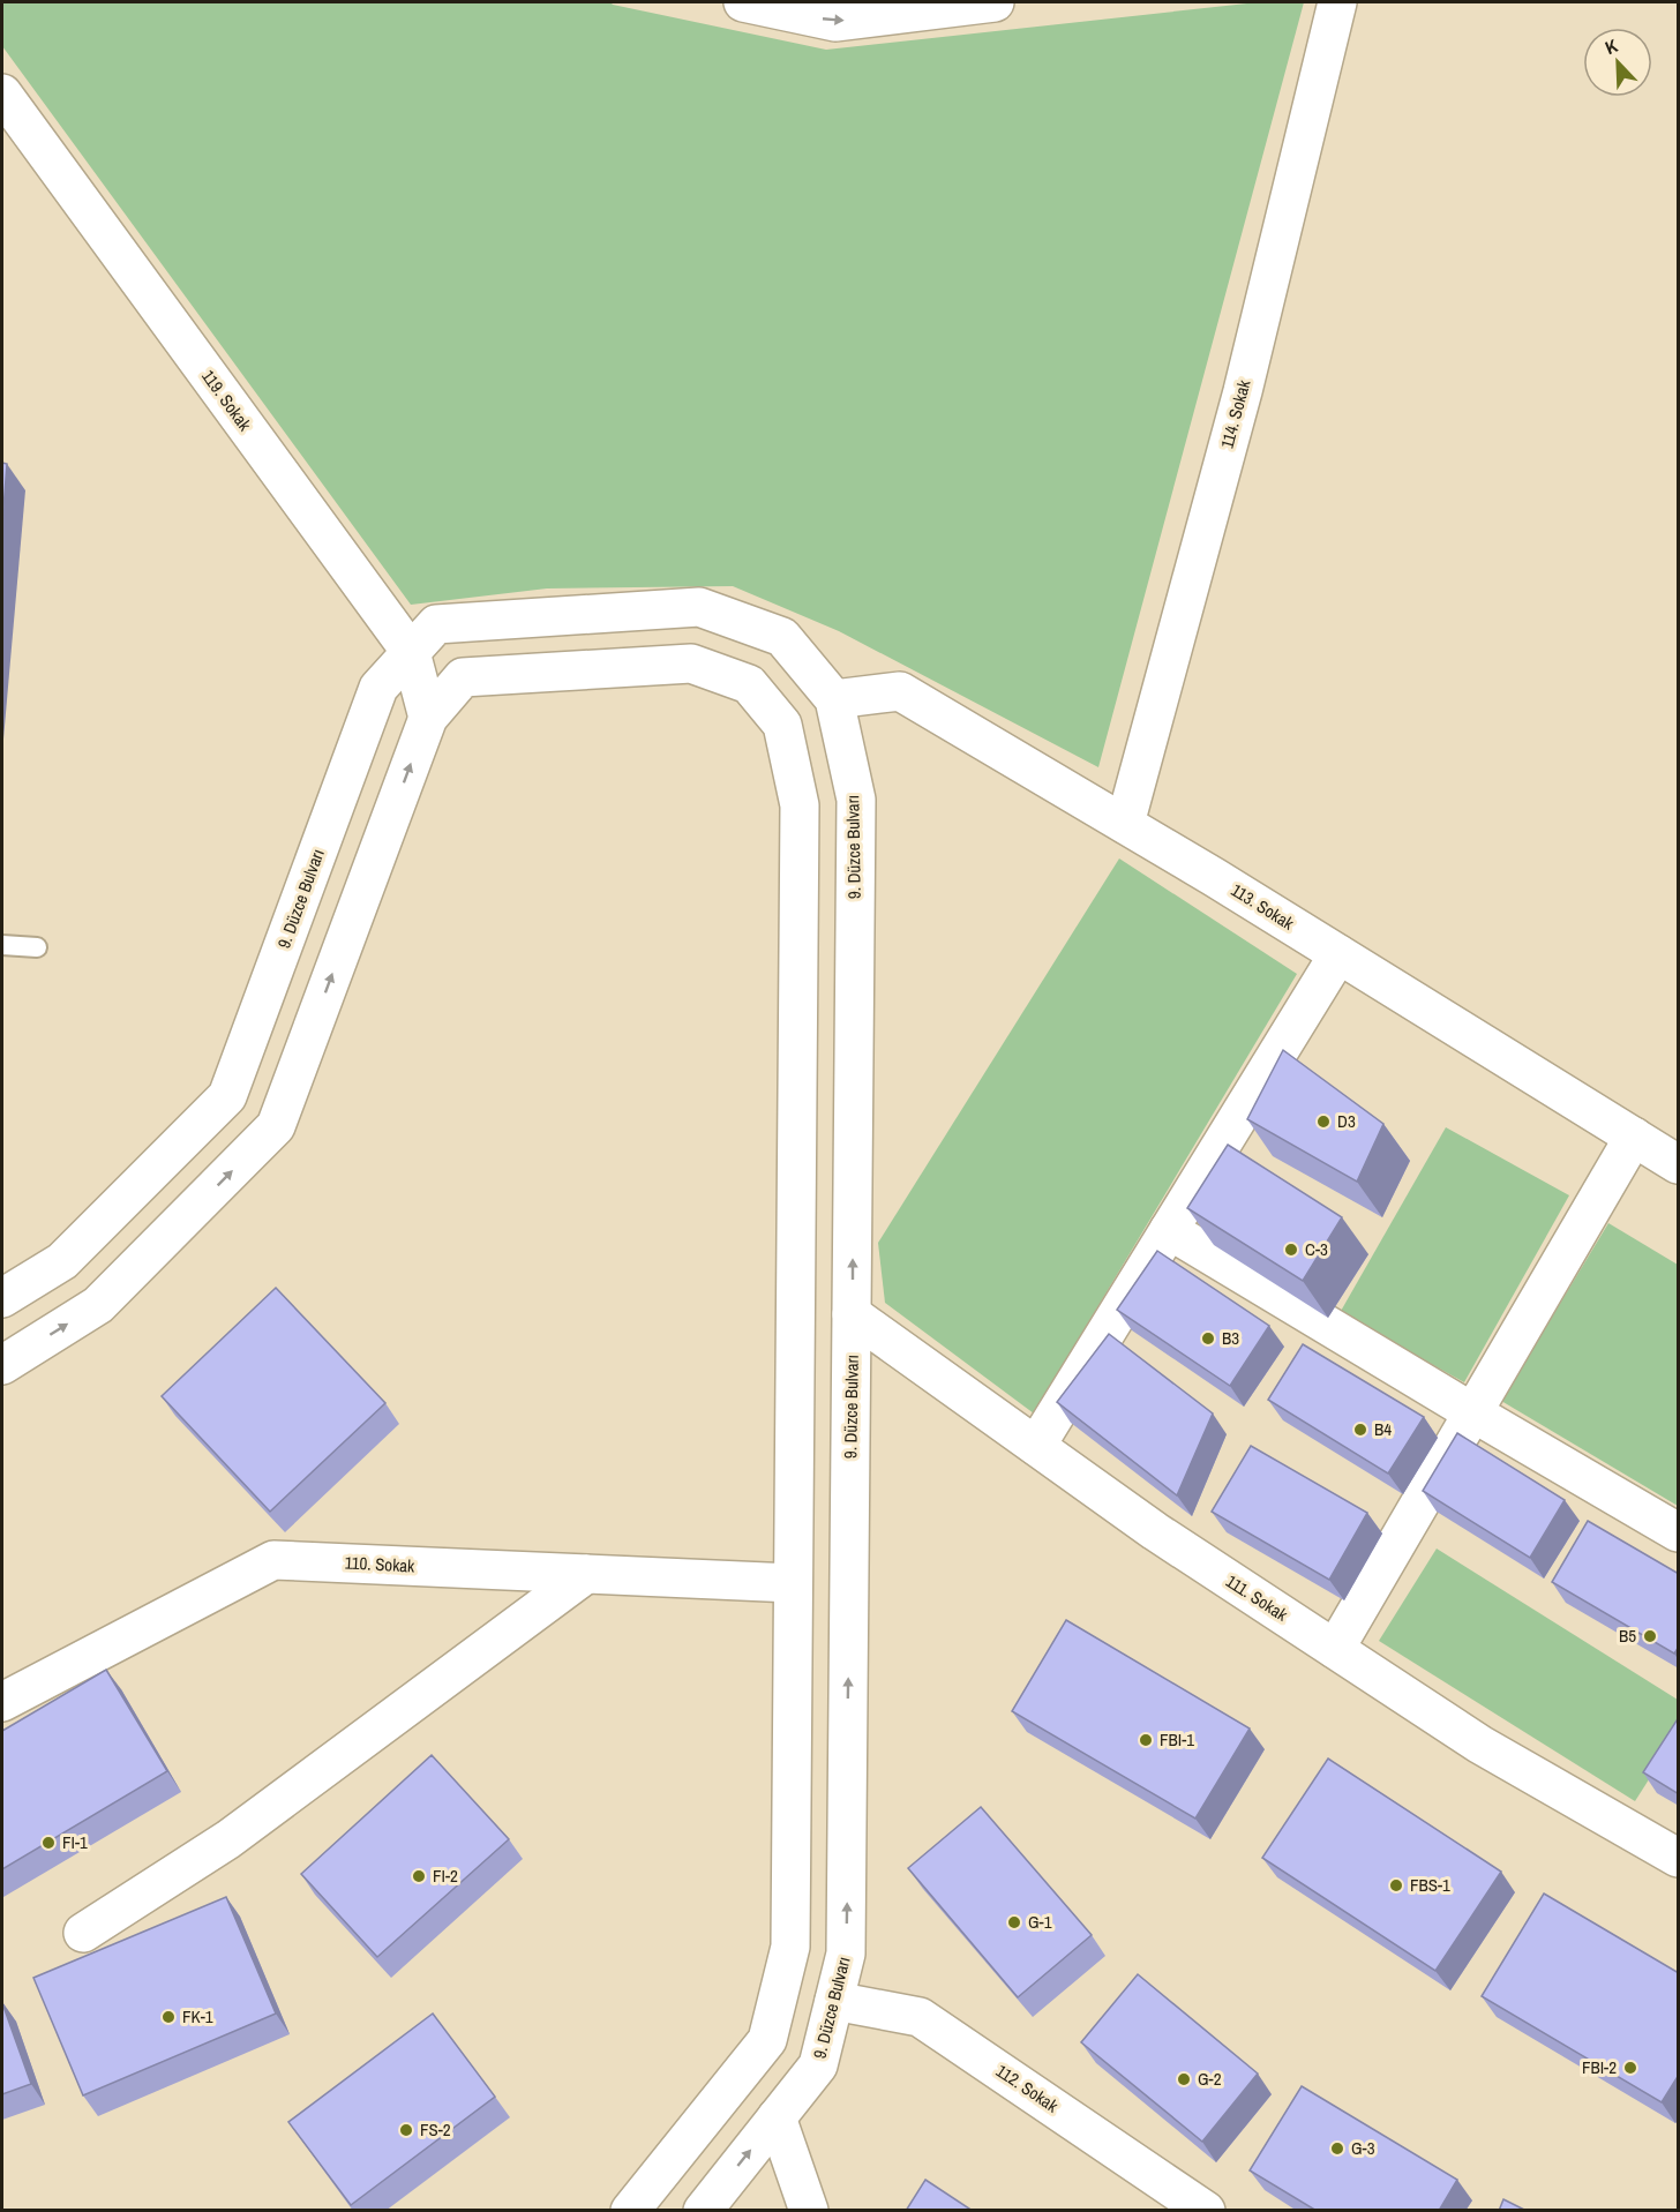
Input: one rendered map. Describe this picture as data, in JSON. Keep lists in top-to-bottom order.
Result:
{
  "streets": {
    "street": [
      "119. Sokak",
      "114. Sokak",
      "9. Düzce Bulvarı",
      "113. Sokak",
      "110. Sokak",
      "111. Sokak",
      "112. Sokak"
    ]
  },
  "crossings": [
    ["119. Sokak", "9. Düzce Bulvarı"],
    ["114. Sokak", "113. Sokak"],
    ["9. Düzce Bulvarı", "113. Sokak"],
    ["9. Düzce Bulvarı", "111. Sokak"],
    ["9. Düzce Bulvarı", "112. Sokak"]
  ],
  "places": [
    "D3",
    "C-3",
    "B3",
    "B4",
    "B5",
    "FBI-1",
    "FI-1",
    "FI-2",
    "FBS-1",
    "G-1",
    "FK-1",
    "FBI-2",
    "G-2",
    "FS-2",
    "G-3"
  ],
  "north": "top left"
}
